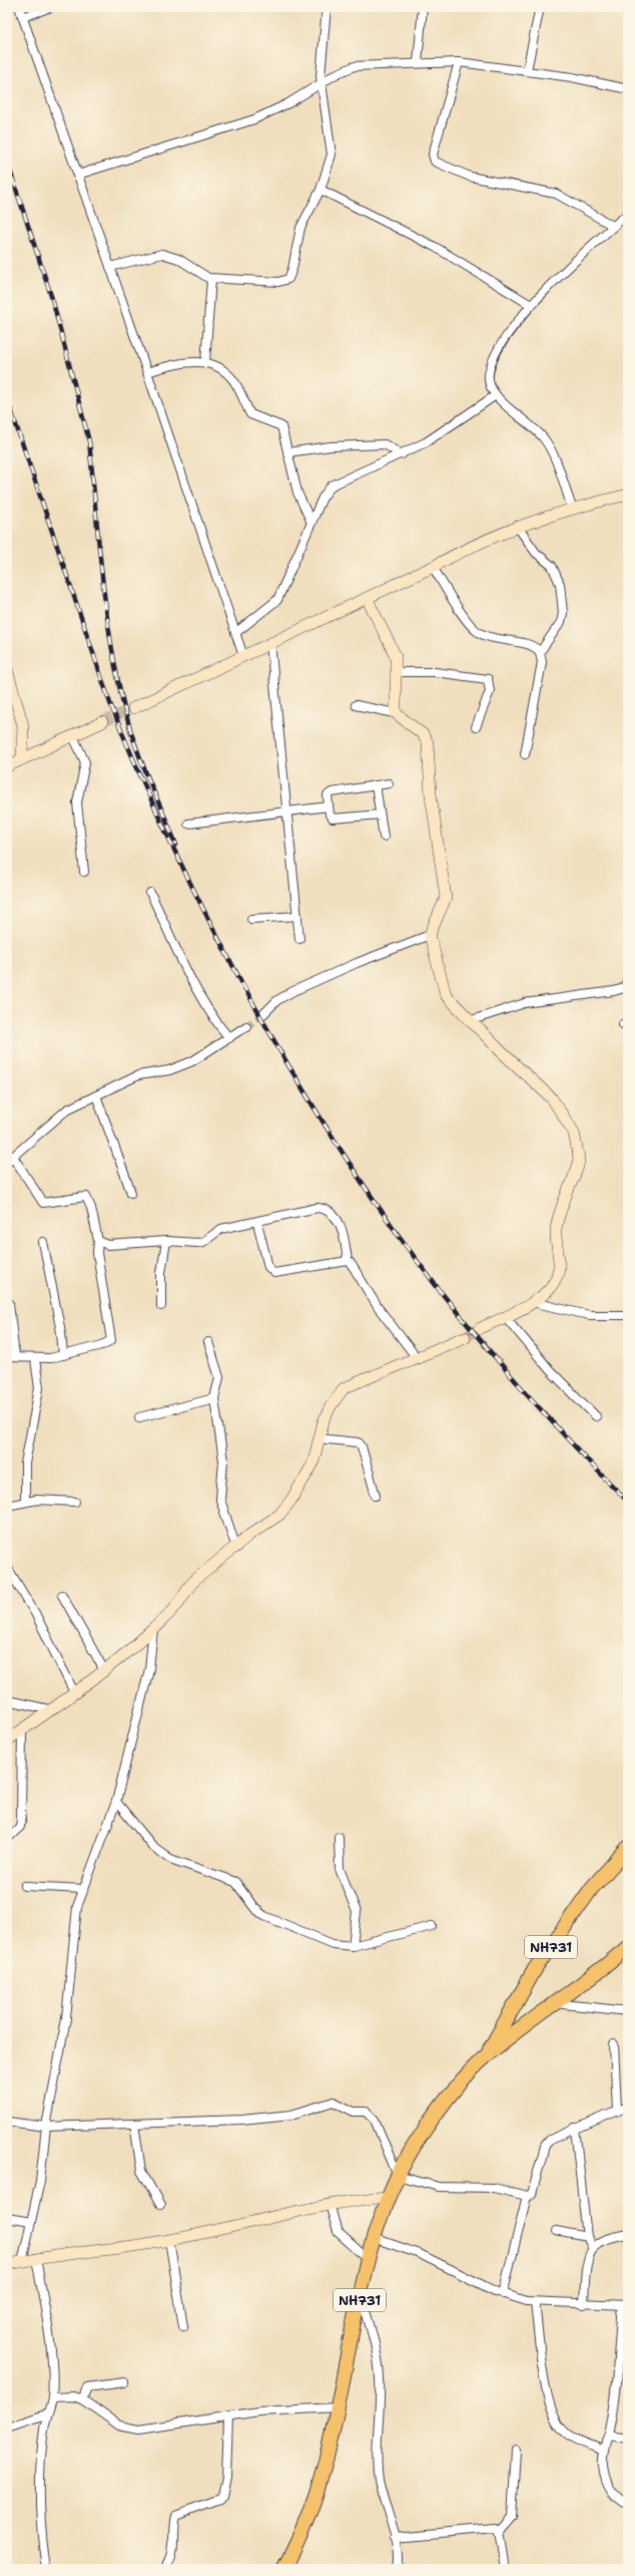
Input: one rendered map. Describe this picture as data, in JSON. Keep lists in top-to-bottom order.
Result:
{
  "streets": {
    "highway": ["NH731"]
  }
}
